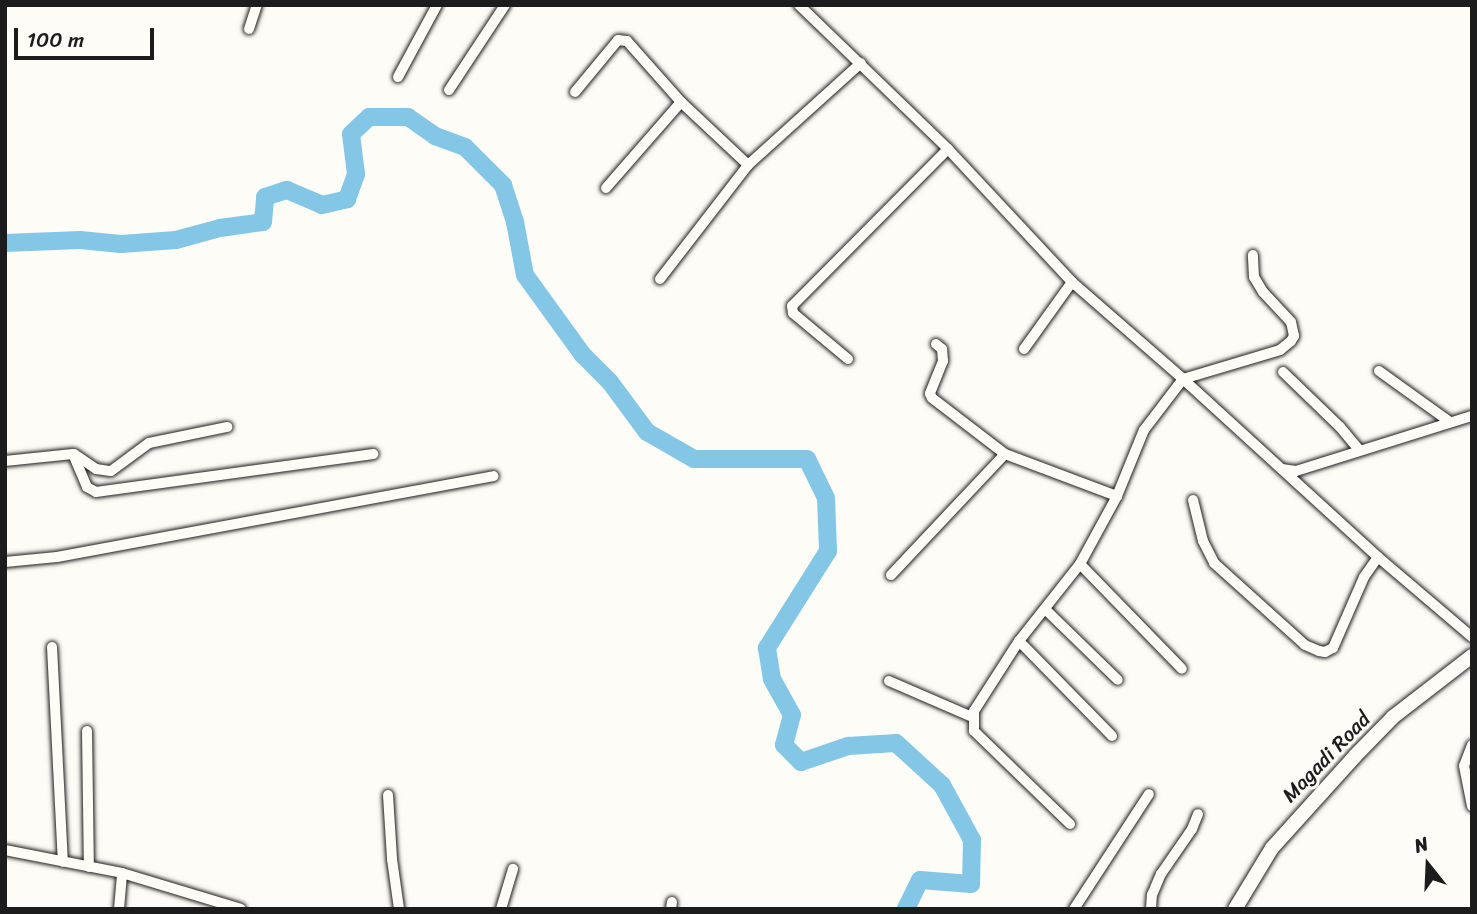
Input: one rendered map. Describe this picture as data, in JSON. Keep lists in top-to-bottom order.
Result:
{
  "streets": {
    "highway": ["Magadi Road"]
  },
  "scale_bar": "100 m",
  "north": "top"
}
